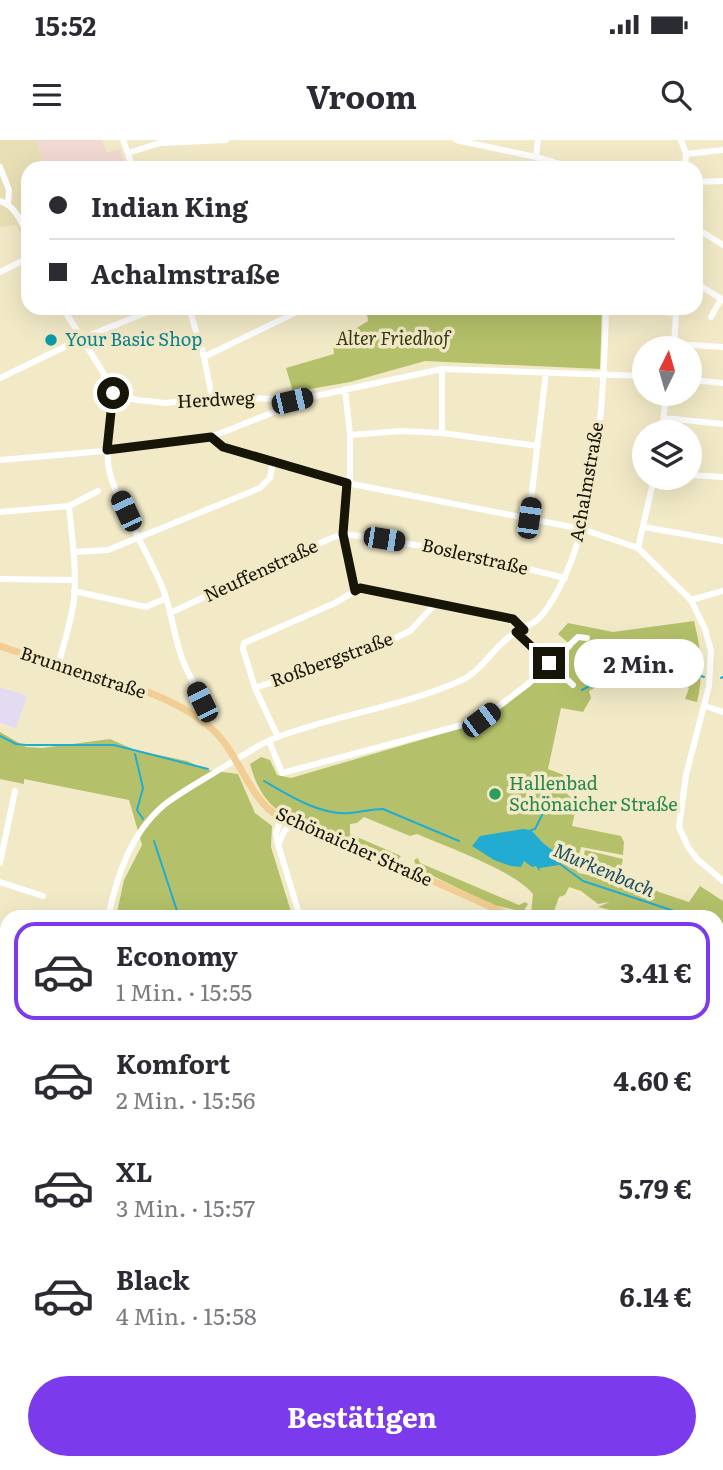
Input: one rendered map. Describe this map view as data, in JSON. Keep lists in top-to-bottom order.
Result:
{
  "streets": {
    "main road": ["Brunnenstraße", "Schönaicher Straße"],
    "street": [
      "Herdweg",
      "Achalmstraße",
      "Boslerstraße",
      "Neuffenstraße",
      "Roßbergstraße"
    ]
  },
  "crossings": [
    ["Herdweg", "Achalmstraße"],
    ["Achalmstraße", "Boslerstraße"],
    ["Boslerstraße", "Neuffenstraße"],
    ["Brunnenstraße", "Schönaicher Straße"]
  ],
  "water": ["Murkenbach"],
  "parks": ["Alter Friedhof"],
  "places": ["Your Basic Shop", "Hallenbad Schönaicher Straße"],
  "north": "top",
  "page": {
    "status": "15:52",
    "header": "Vroom",
    "banner": ["Indian King", "Achalmstraße"],
    "bubble": "2 Min.",
    "list": [
      {
        "name": "Economy",
        "note": "1 Min. · 15:55",
        "value": "3.41 €"
      },
      {
        "name": "Komfort",
        "note": "2 Min. · 15:56",
        "value": "4.60 €"
      },
      {
        "name": "XL",
        "note": "3 Min. · 15:57",
        "value": "5.79 €"
      },
      {
        "name": "Black",
        "note": "4 Min. · 15:58",
        "value": "6.14 €"
      }
    ],
    "buttons": "Bestätigen"
  }
}
